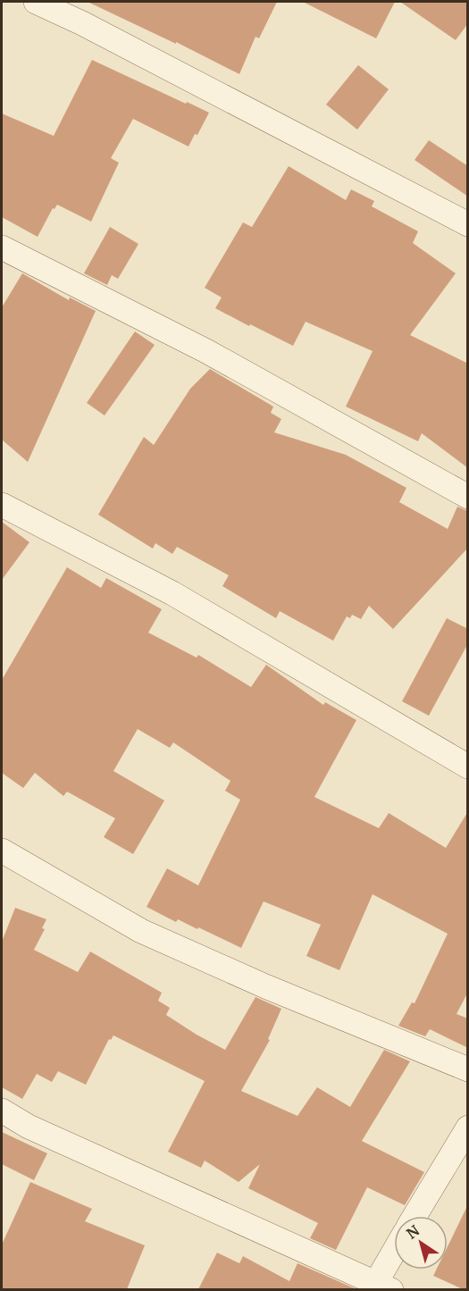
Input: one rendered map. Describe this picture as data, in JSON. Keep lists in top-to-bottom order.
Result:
{
  "north": "top left"
}
